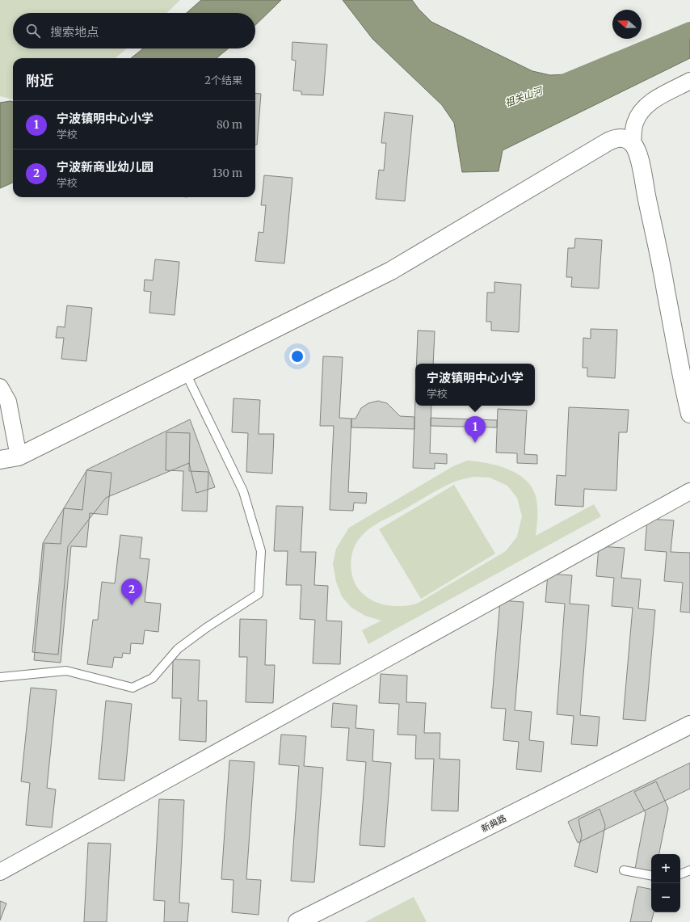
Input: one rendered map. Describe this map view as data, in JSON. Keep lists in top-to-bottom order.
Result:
{
  "streets": {
    "street": ["新典路"]
  },
  "water": ["祖关山河"],
  "north": "left",
  "page": {
    "search": "搜索地点",
    "heading": ["附近", "2个结果"],
    "list": [
      {
        "mark": "1",
        "name": "宁波镇明中心小学",
        "note": "学校",
        "value": "80 m"
      },
      {
        "mark": "2",
        "name": "宁波新商业幼儿园",
        "note": "学校",
        "value": "130 m"
      }
    ],
    "popup": ["宁波镇明中心小学", "学校"],
    "pins": ["1", "2"],
    "map_buttons": ["+", "−"]
  }
}
